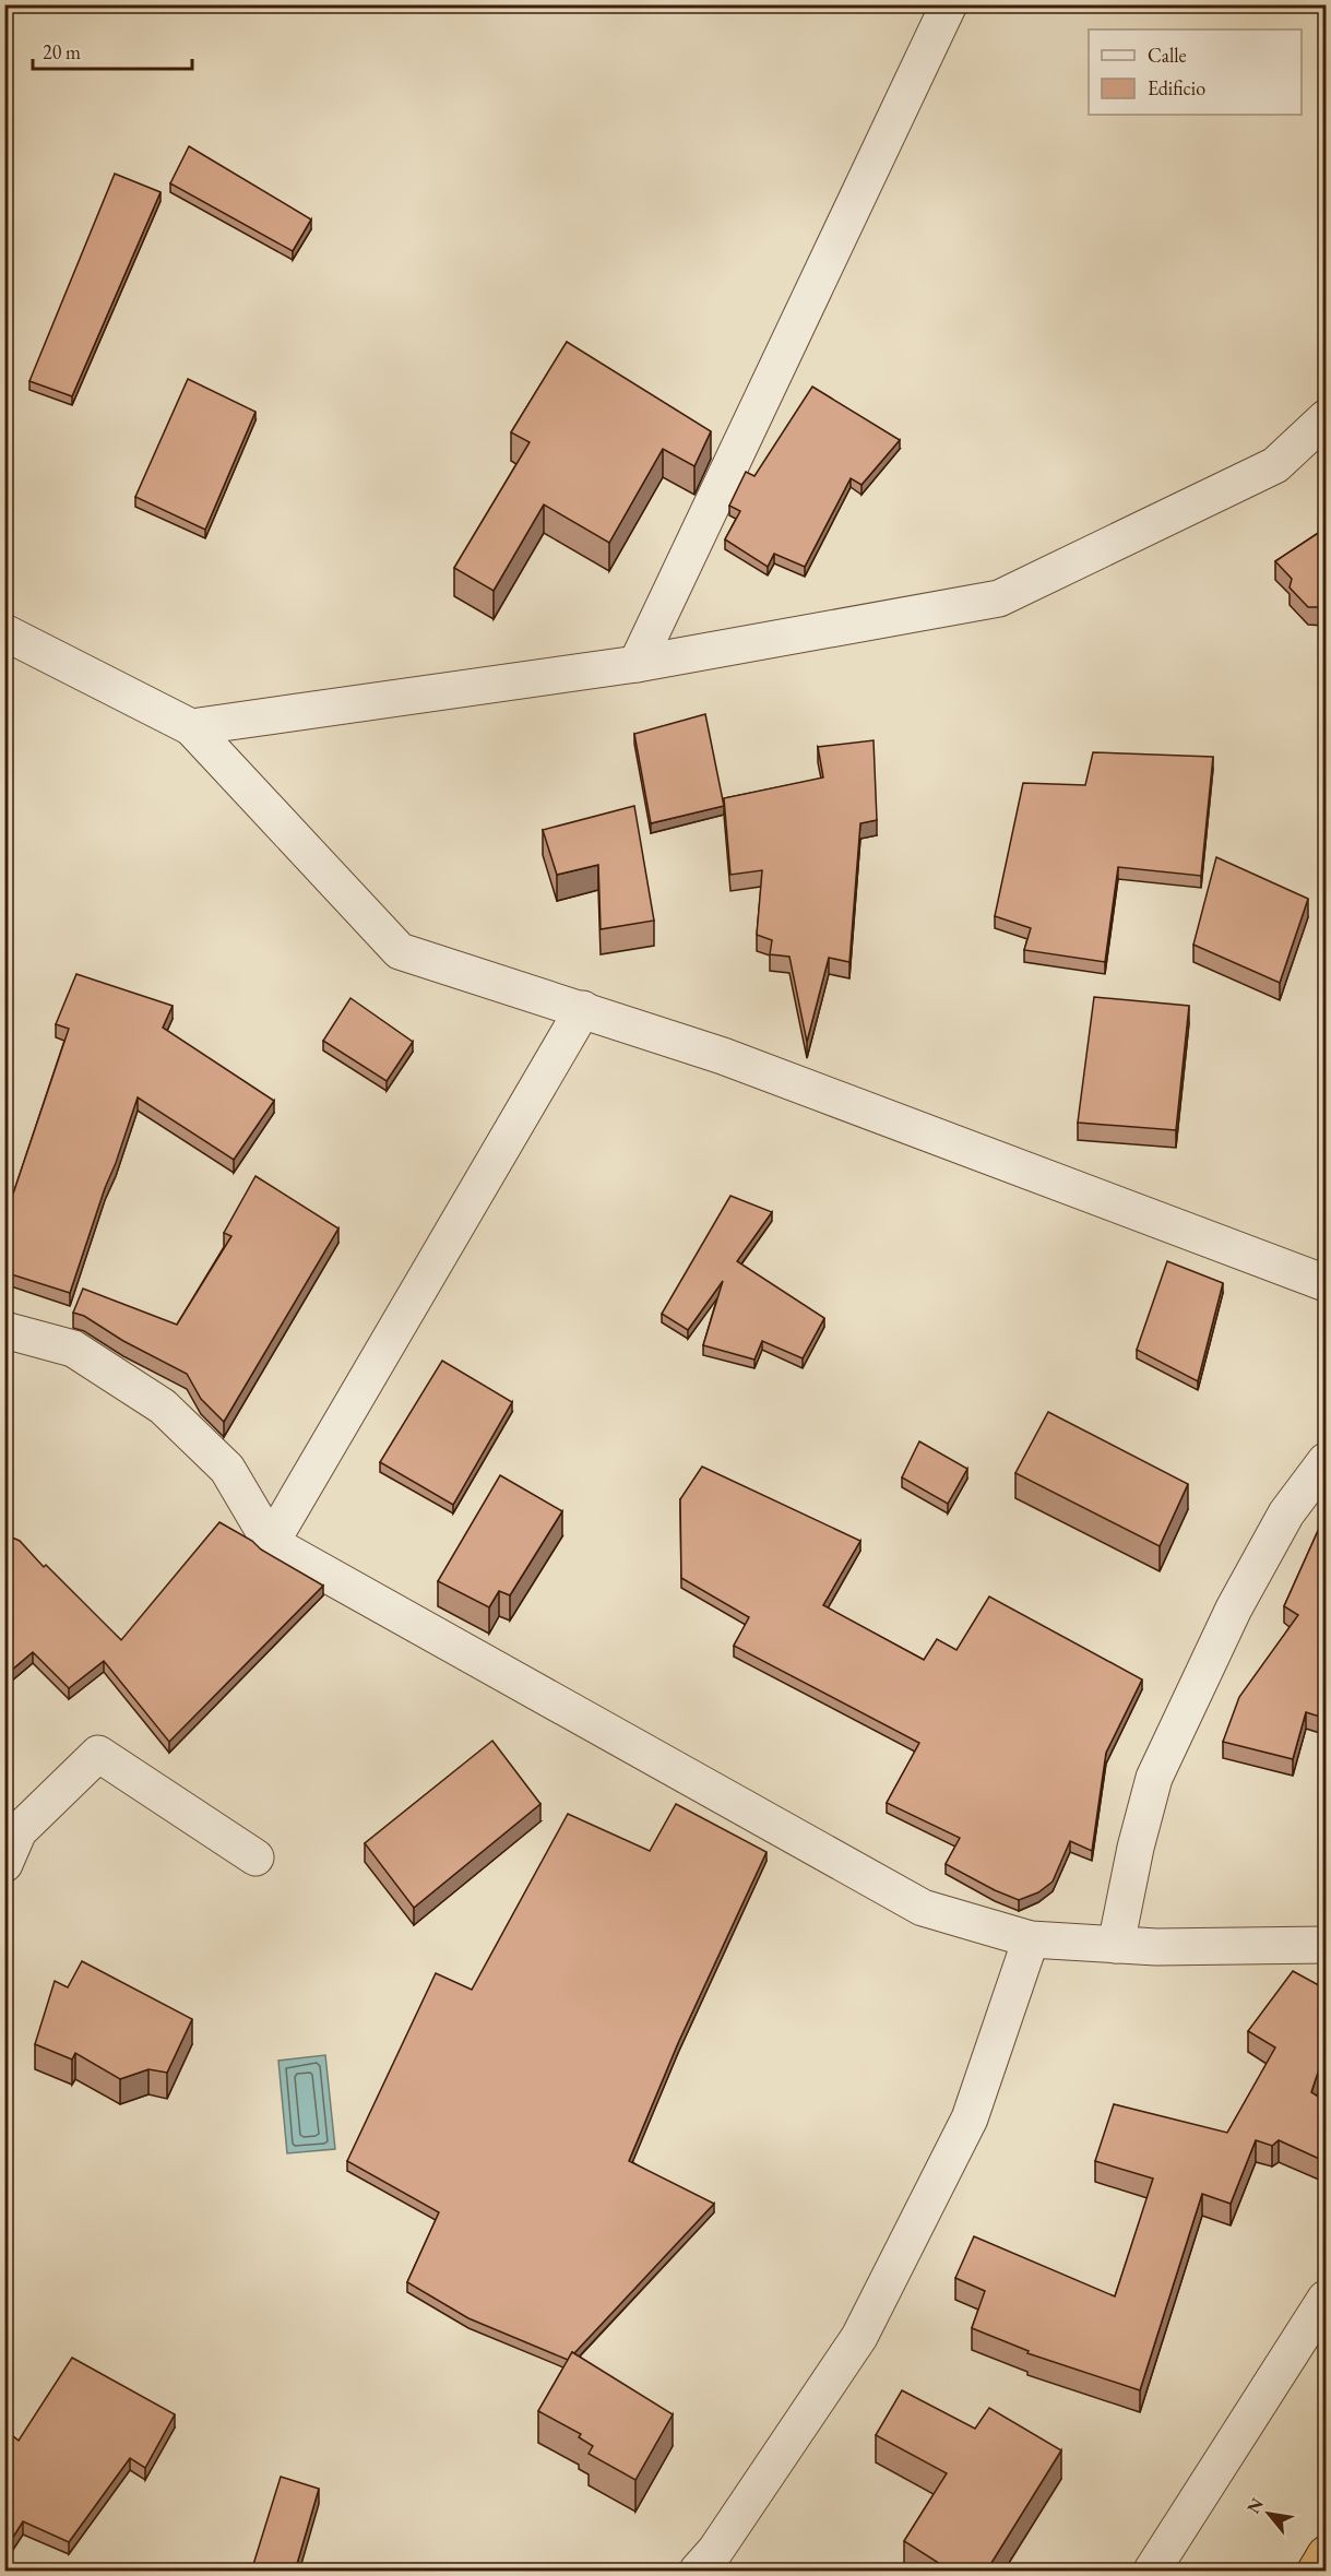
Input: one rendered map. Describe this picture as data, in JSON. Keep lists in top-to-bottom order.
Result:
{
  "legend": ["Calle", "Edificio"],
  "scale_bar": "20 m",
  "north": "top left"
}
